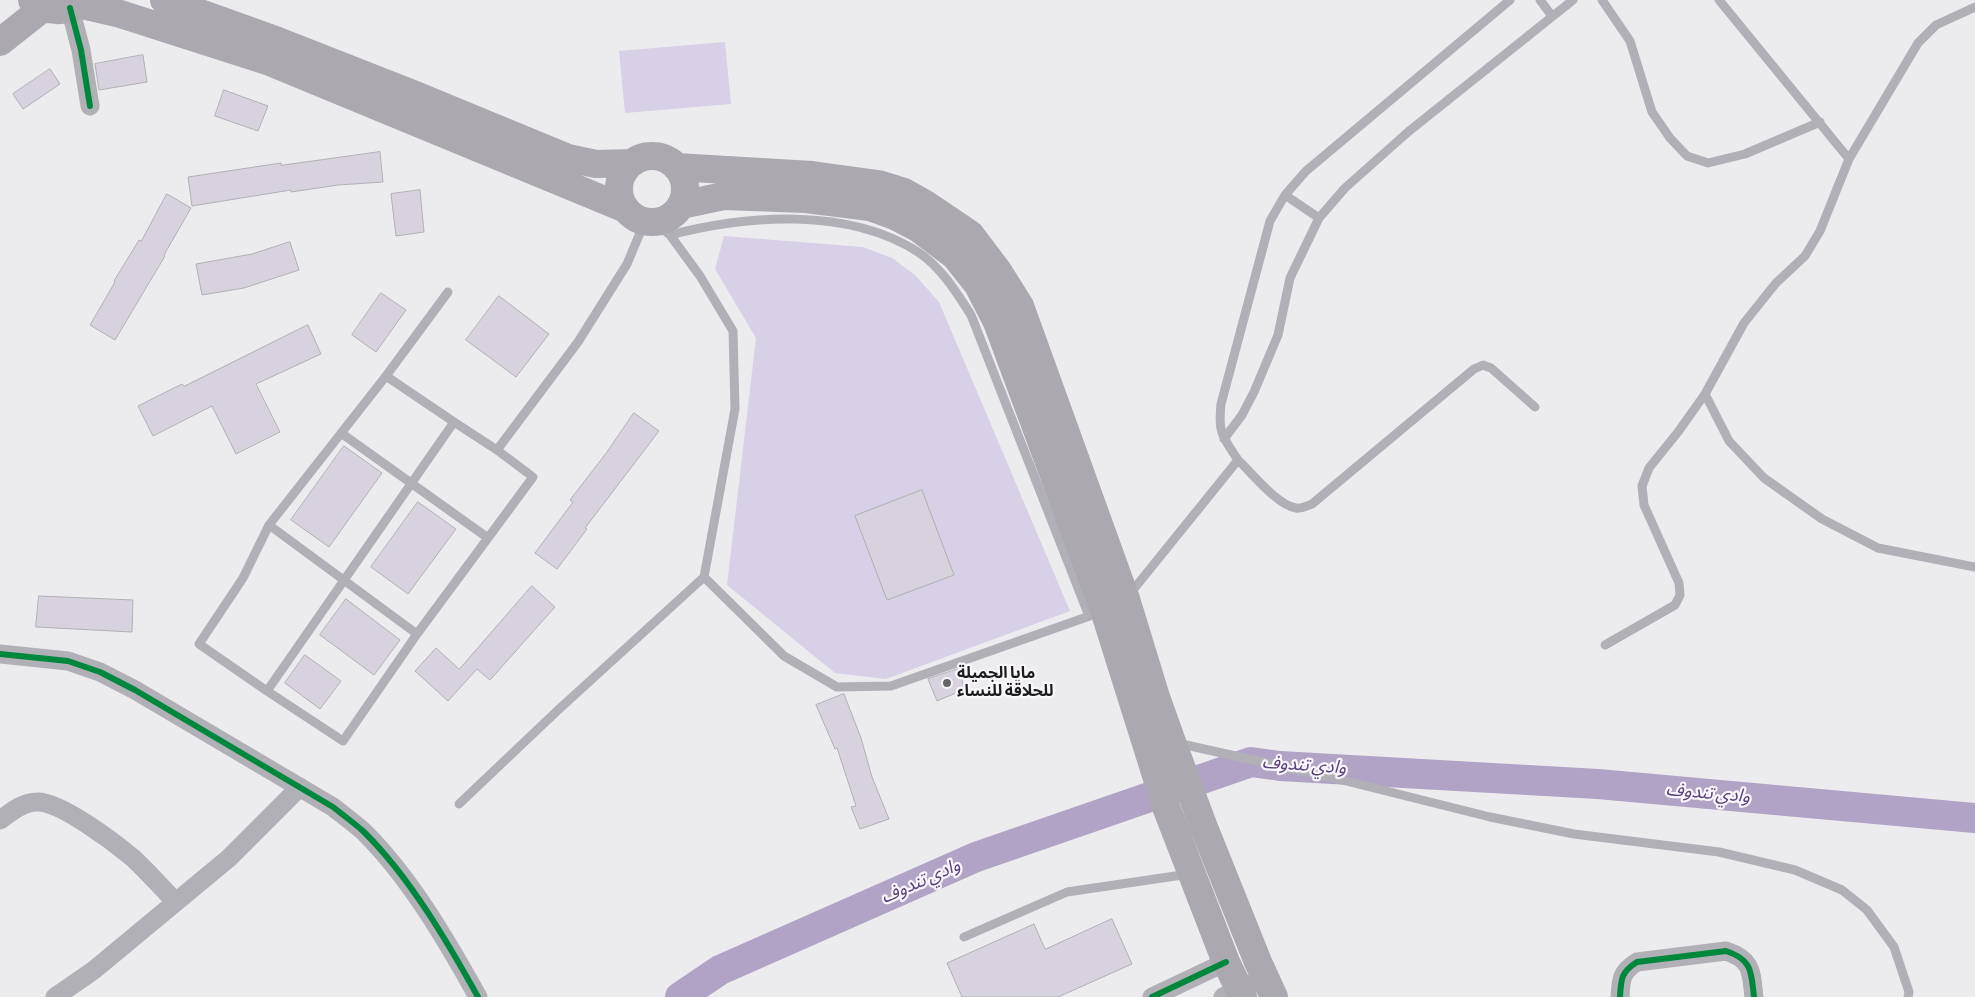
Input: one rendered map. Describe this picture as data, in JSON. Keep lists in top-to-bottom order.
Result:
{
  "water": ["وادي تندوف"],
  "places": ["مايا الجميلة للحلاقة للنساء"]
}
